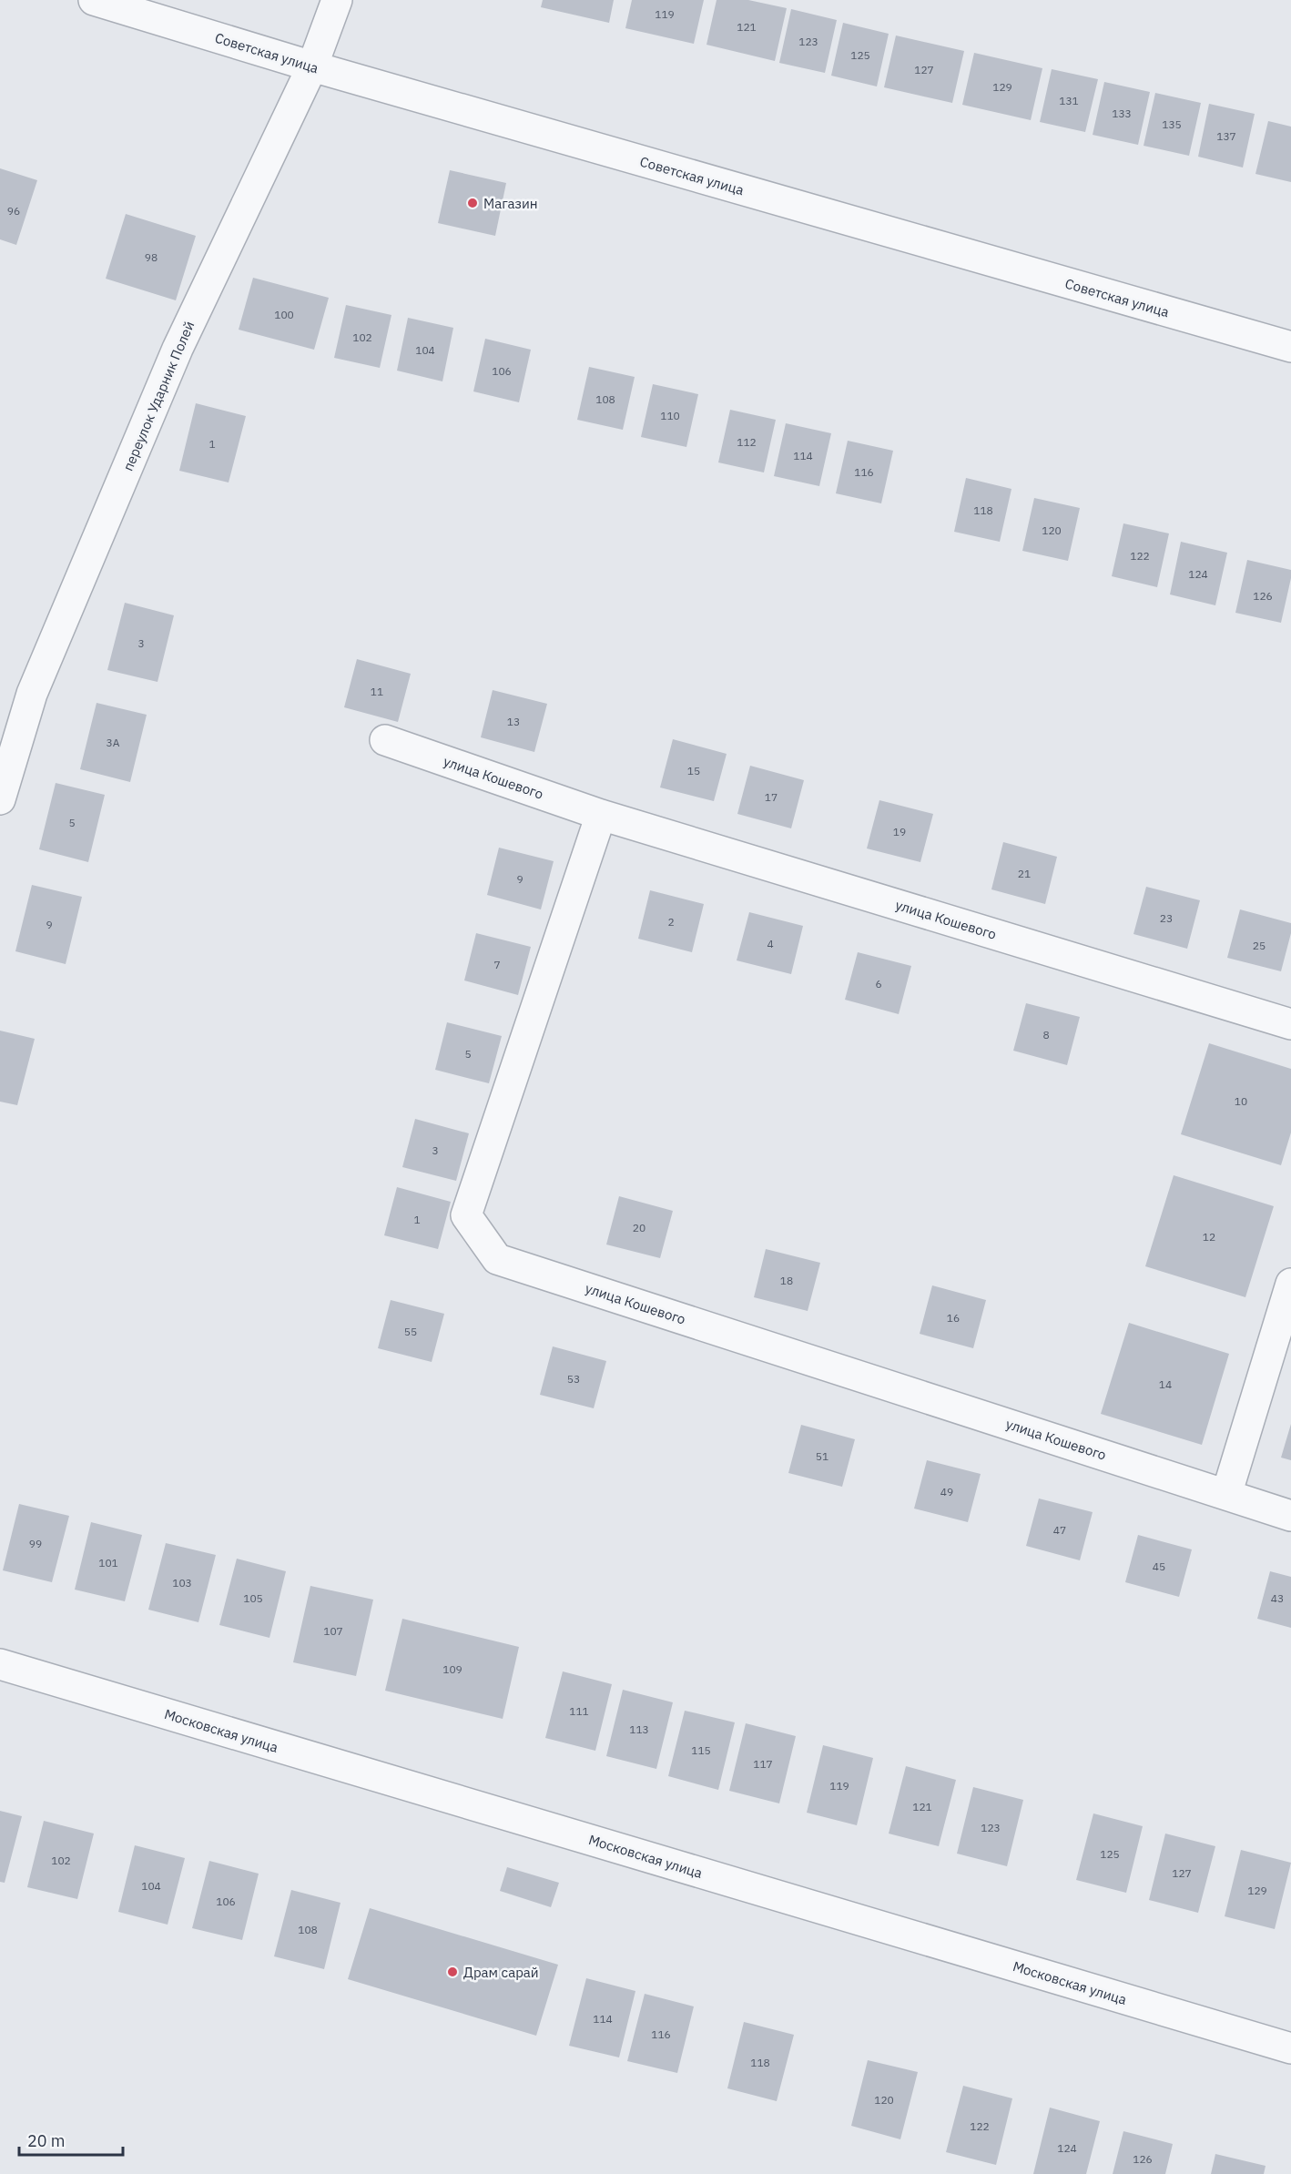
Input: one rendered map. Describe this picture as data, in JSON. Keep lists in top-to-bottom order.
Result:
{
  "streets": {
    "street": [
      "Советская улица",
      "переулок Ударник Полей",
      "улица Кошевого",
      "Московская улица"
    ]
  },
  "crossings": [
    ["Советская улица", "переулок Ударник Полей"]
  ],
  "places": ["Магазин", "Драм сарай"],
  "house_numbers": [
    "119",
    "121",
    "123",
    "125",
    "127",
    "129",
    "131",
    "133",
    "135",
    "137",
    "96",
    "98",
    "100",
    "102",
    "104",
    "106",
    "108",
    "110",
    "112",
    "1",
    "114",
    "116",
    "118",
    "120",
    "122",
    "124",
    "126",
    "3",
    "11",
    "13",
    "3А",
    "15",
    "17",
    "5",
    "19",
    "21",
    "9",
    "23",
    "2",
    "9",
    "4",
    "25",
    "7",
    "6",
    "8",
    "5",
    "10",
    "3",
    "1",
    "20",
    "12",
    "18",
    "16",
    "55",
    "53",
    "14",
    "51",
    "49",
    "47",
    "99",
    "101",
    "45",
    "103",
    "105",
    "43",
    "107",
    "109",
    "111",
    "113",
    "115",
    "117",
    "119",
    "121",
    "123",
    "125",
    "102",
    "127",
    "104",
    "129",
    "106",
    "108",
    "114",
    "116",
    "118",
    "120",
    "122",
    "124",
    "126"
  ],
  "scale_bar": "20 m"
}
